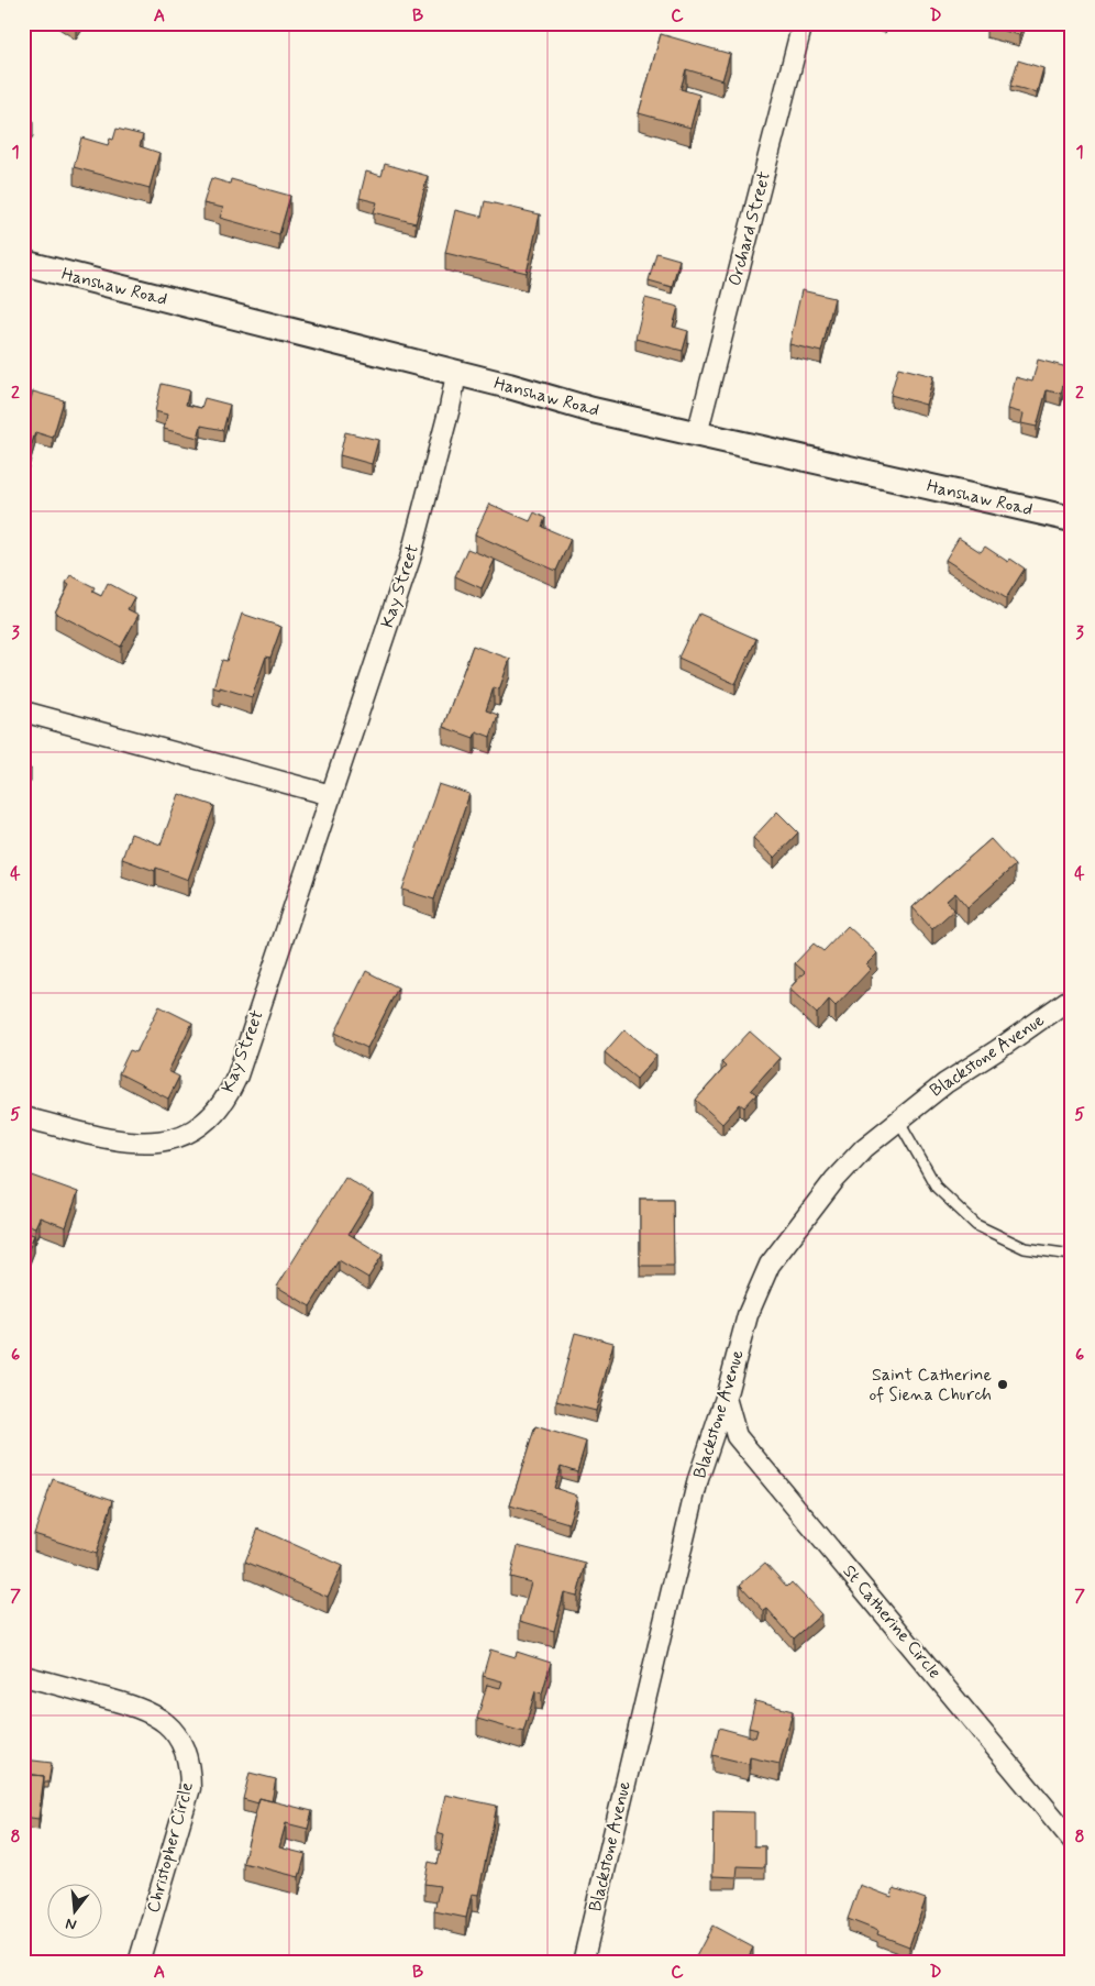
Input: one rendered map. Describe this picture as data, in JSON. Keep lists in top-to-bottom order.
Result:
{
  "streets": {
    "street": [
      "Orchard Street",
      "Hanshaw Road",
      "Kay Street",
      "Blackstone Avenue",
      "St Catherine Circle",
      "Christopher Circle"
    ]
  },
  "crossings": [
    ["Orchard Street", "Hanshaw Road"],
    ["Hanshaw Road", "Kay Street"],
    ["Blackstone Avenue", "St Catherine Circle"]
  ],
  "places": ["Saint Catherine of Siena Church"],
  "north": "bottom",
  "grid": {
    "columns": [
      "A",
      "B",
      "C",
      "D"
    ],
    "rows": [
      "1",
      "2",
      "3",
      "4",
      "5",
      "6",
      "7",
      "8"
    ]
  }
}
